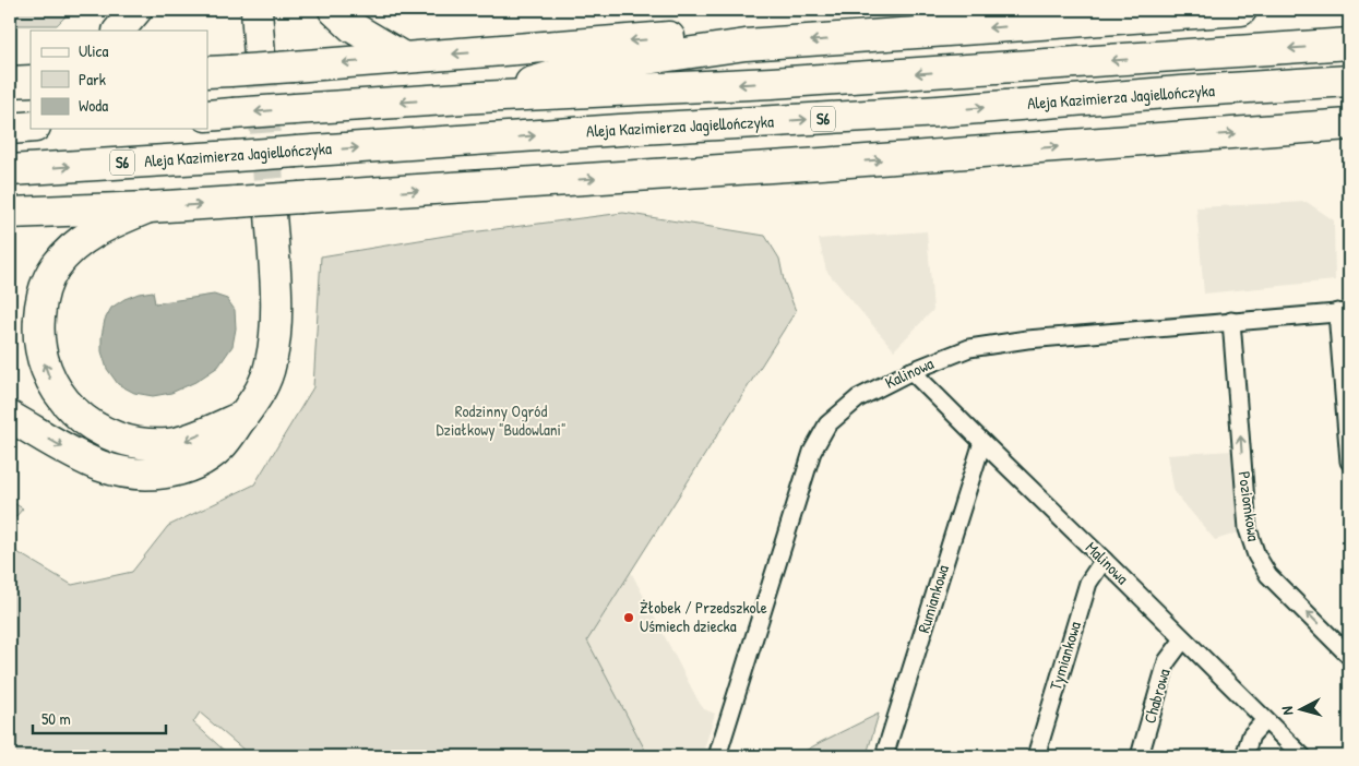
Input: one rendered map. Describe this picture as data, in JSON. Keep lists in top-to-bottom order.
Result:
{
  "streets": {
    "highway": ["Aleja Kazimierza Jagiellończyka", "S6"],
    "street": [
      "Kalinowa",
      "Poziomkowa",
      "Malinowa",
      "Rumiankowa",
      "Tymiankowa",
      "Chabrowa"
    ]
  },
  "crossings": [
    ["Kalinowa", "Poziomkowa"],
    ["Kalinowa", "Malinowa"],
    ["Malinowa", "Rumiankowa"],
    ["Malinowa", "Tymiankowa"],
    ["Malinowa", "Chabrowa"]
  ],
  "parks": ["Rodzinny Ogród Działkowy \"Budowlani\""],
  "places": ["Żłobek / Przedszkole Uśmiech dziecka"],
  "legend": ["Ulica", "Park", "Woda"],
  "scale_bar": "50 m",
  "north": "left"
}
